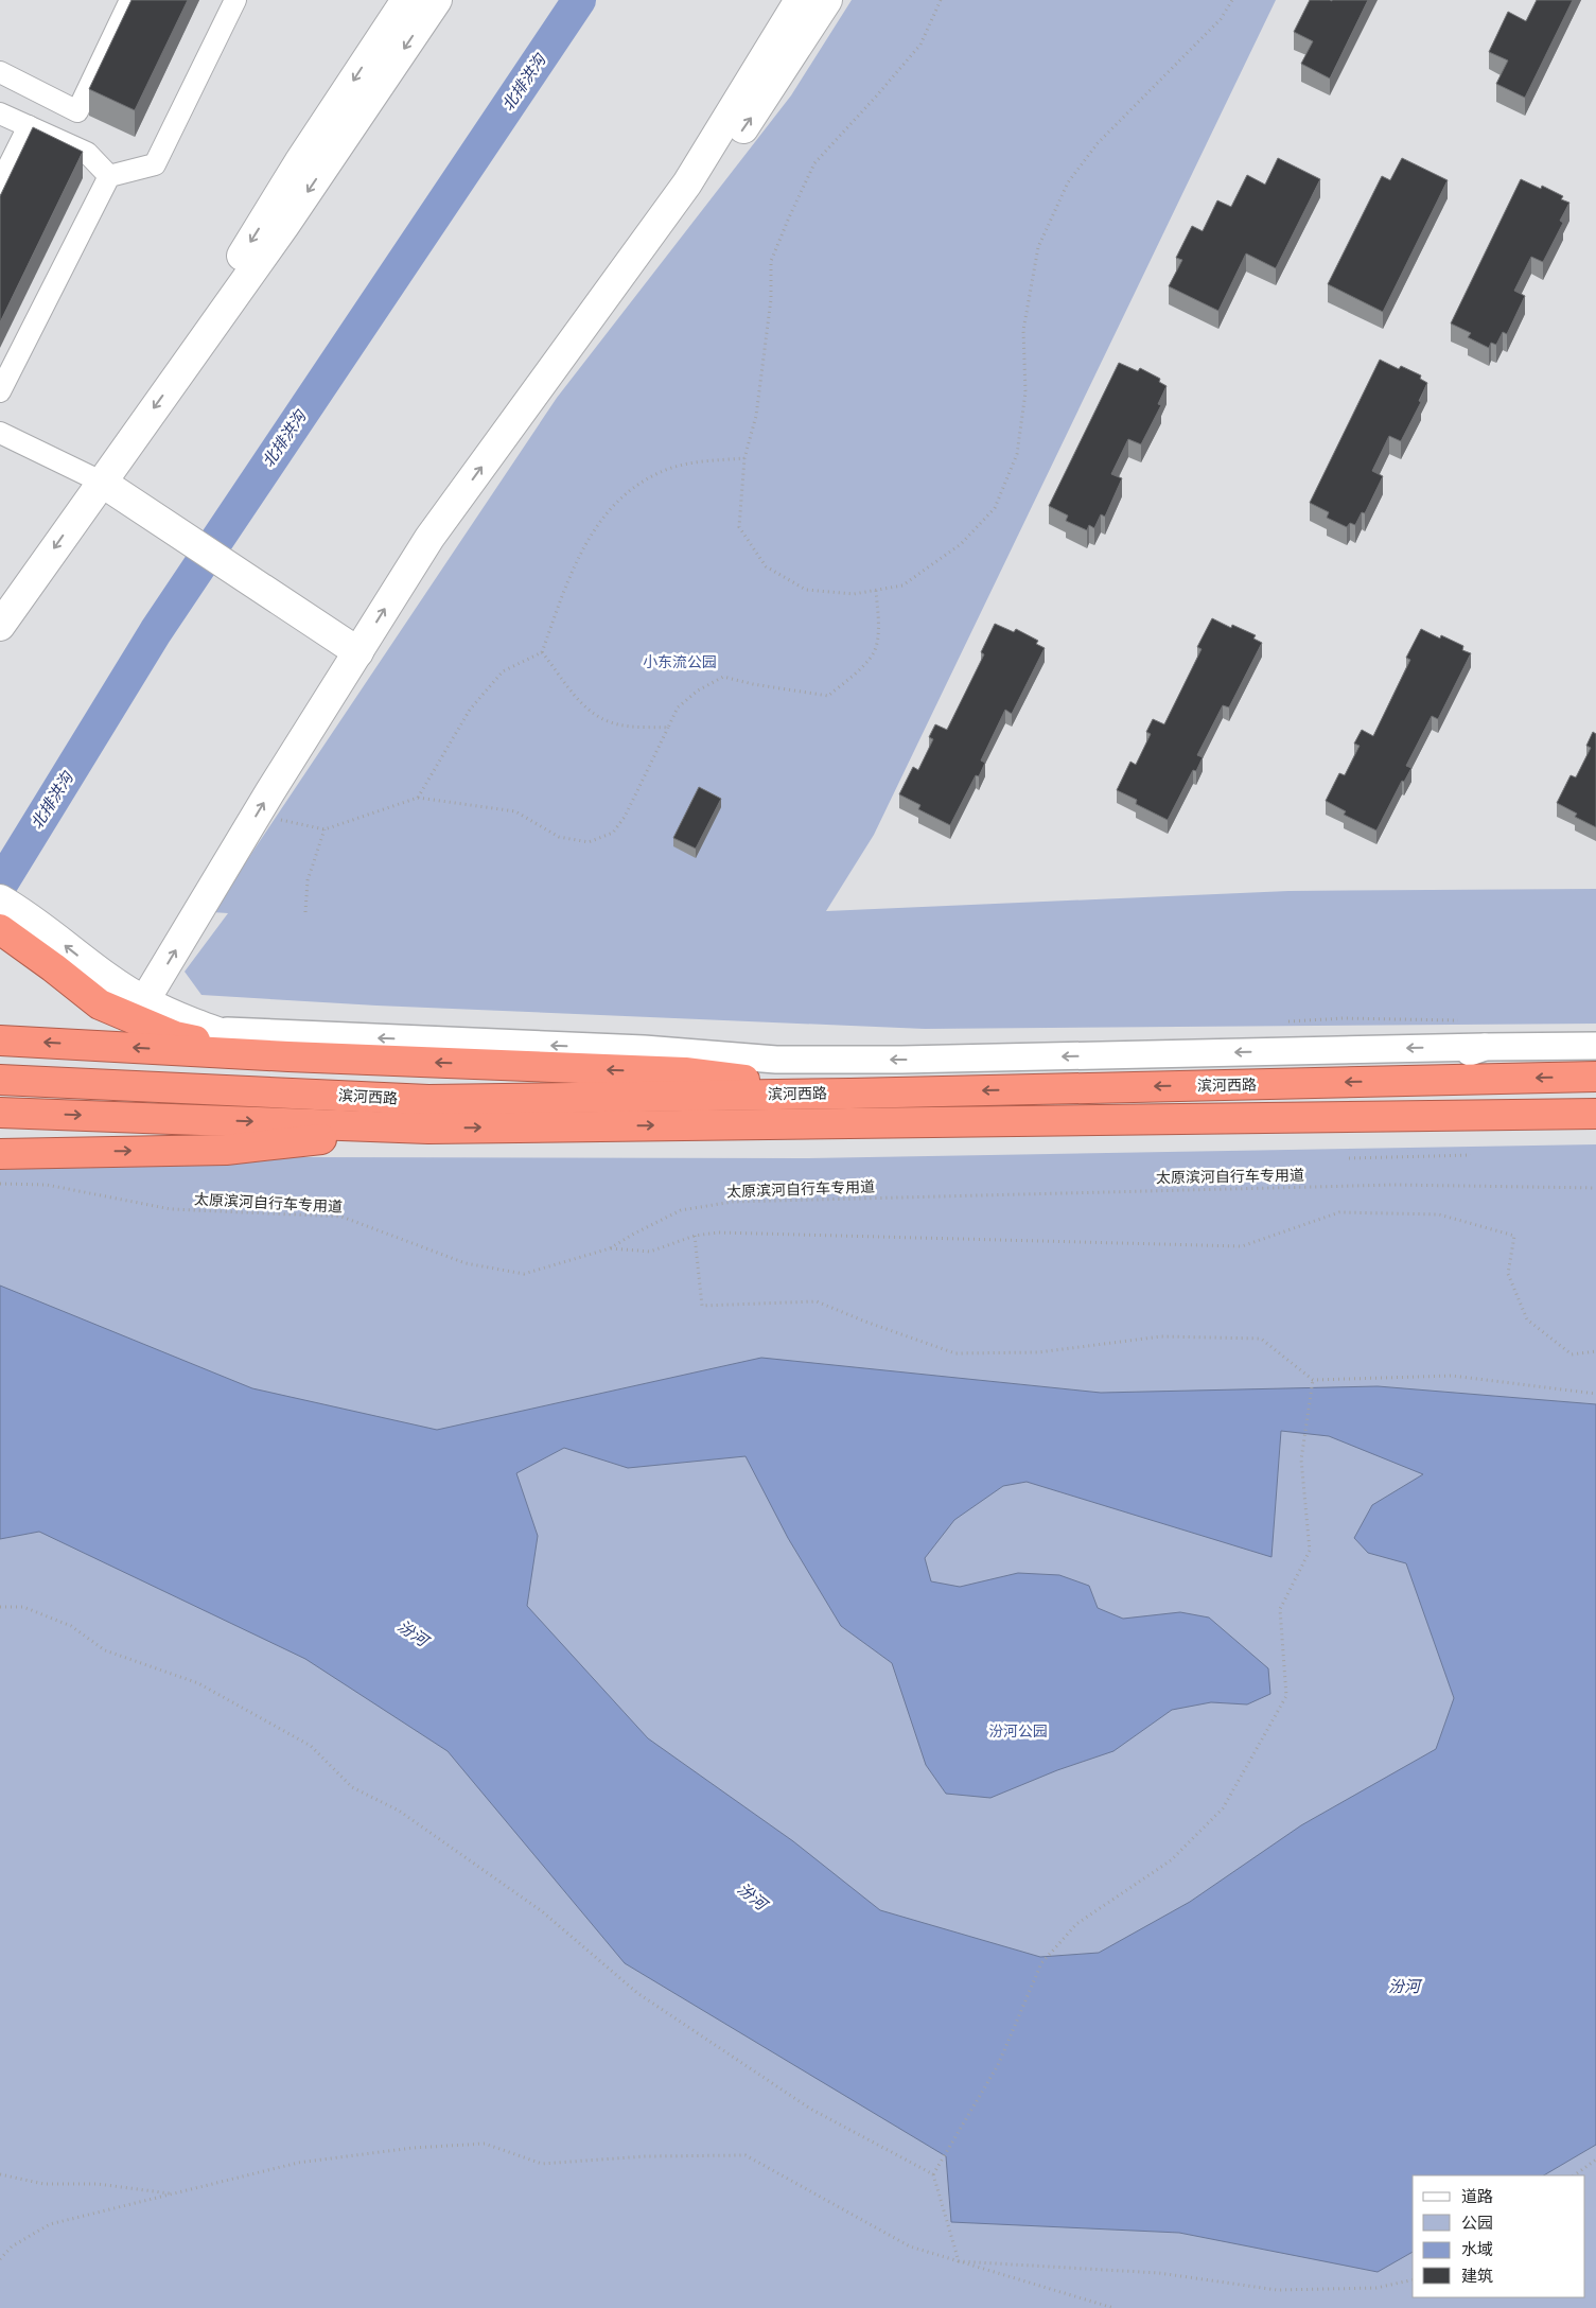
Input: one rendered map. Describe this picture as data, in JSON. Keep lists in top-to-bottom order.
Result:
{
  "streets": {
    "highway": ["滨河西路"],
    "path": ["太原滨河自行车专用道"]
  },
  "water": ["北排洪沟", "汾河"],
  "parks": ["小东流公园", "汾河公园"],
  "legend": [
    "道路",
    "公园",
    "水域",
    "建筑"
  ]
}
